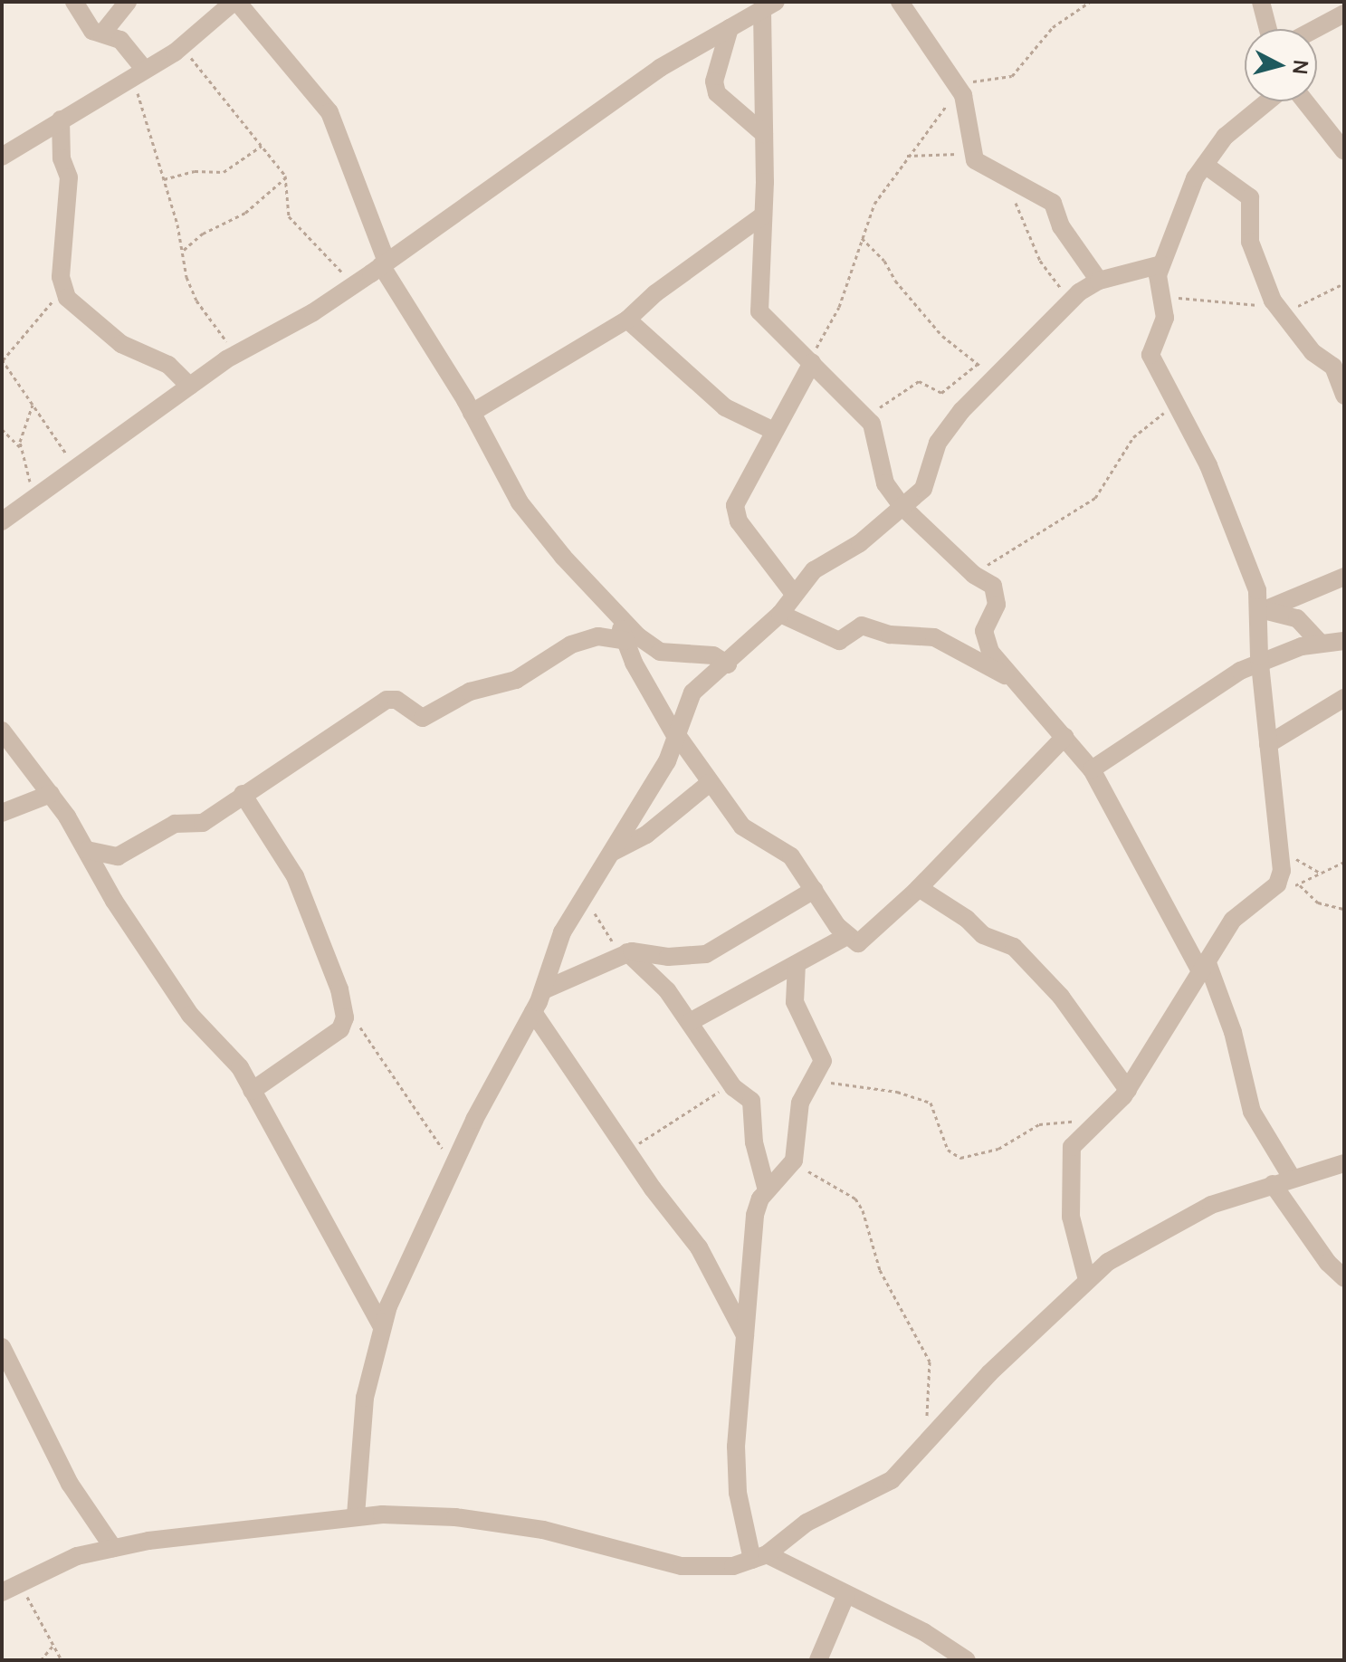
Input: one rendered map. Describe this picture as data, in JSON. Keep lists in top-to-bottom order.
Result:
{
  "north": "right"
}
